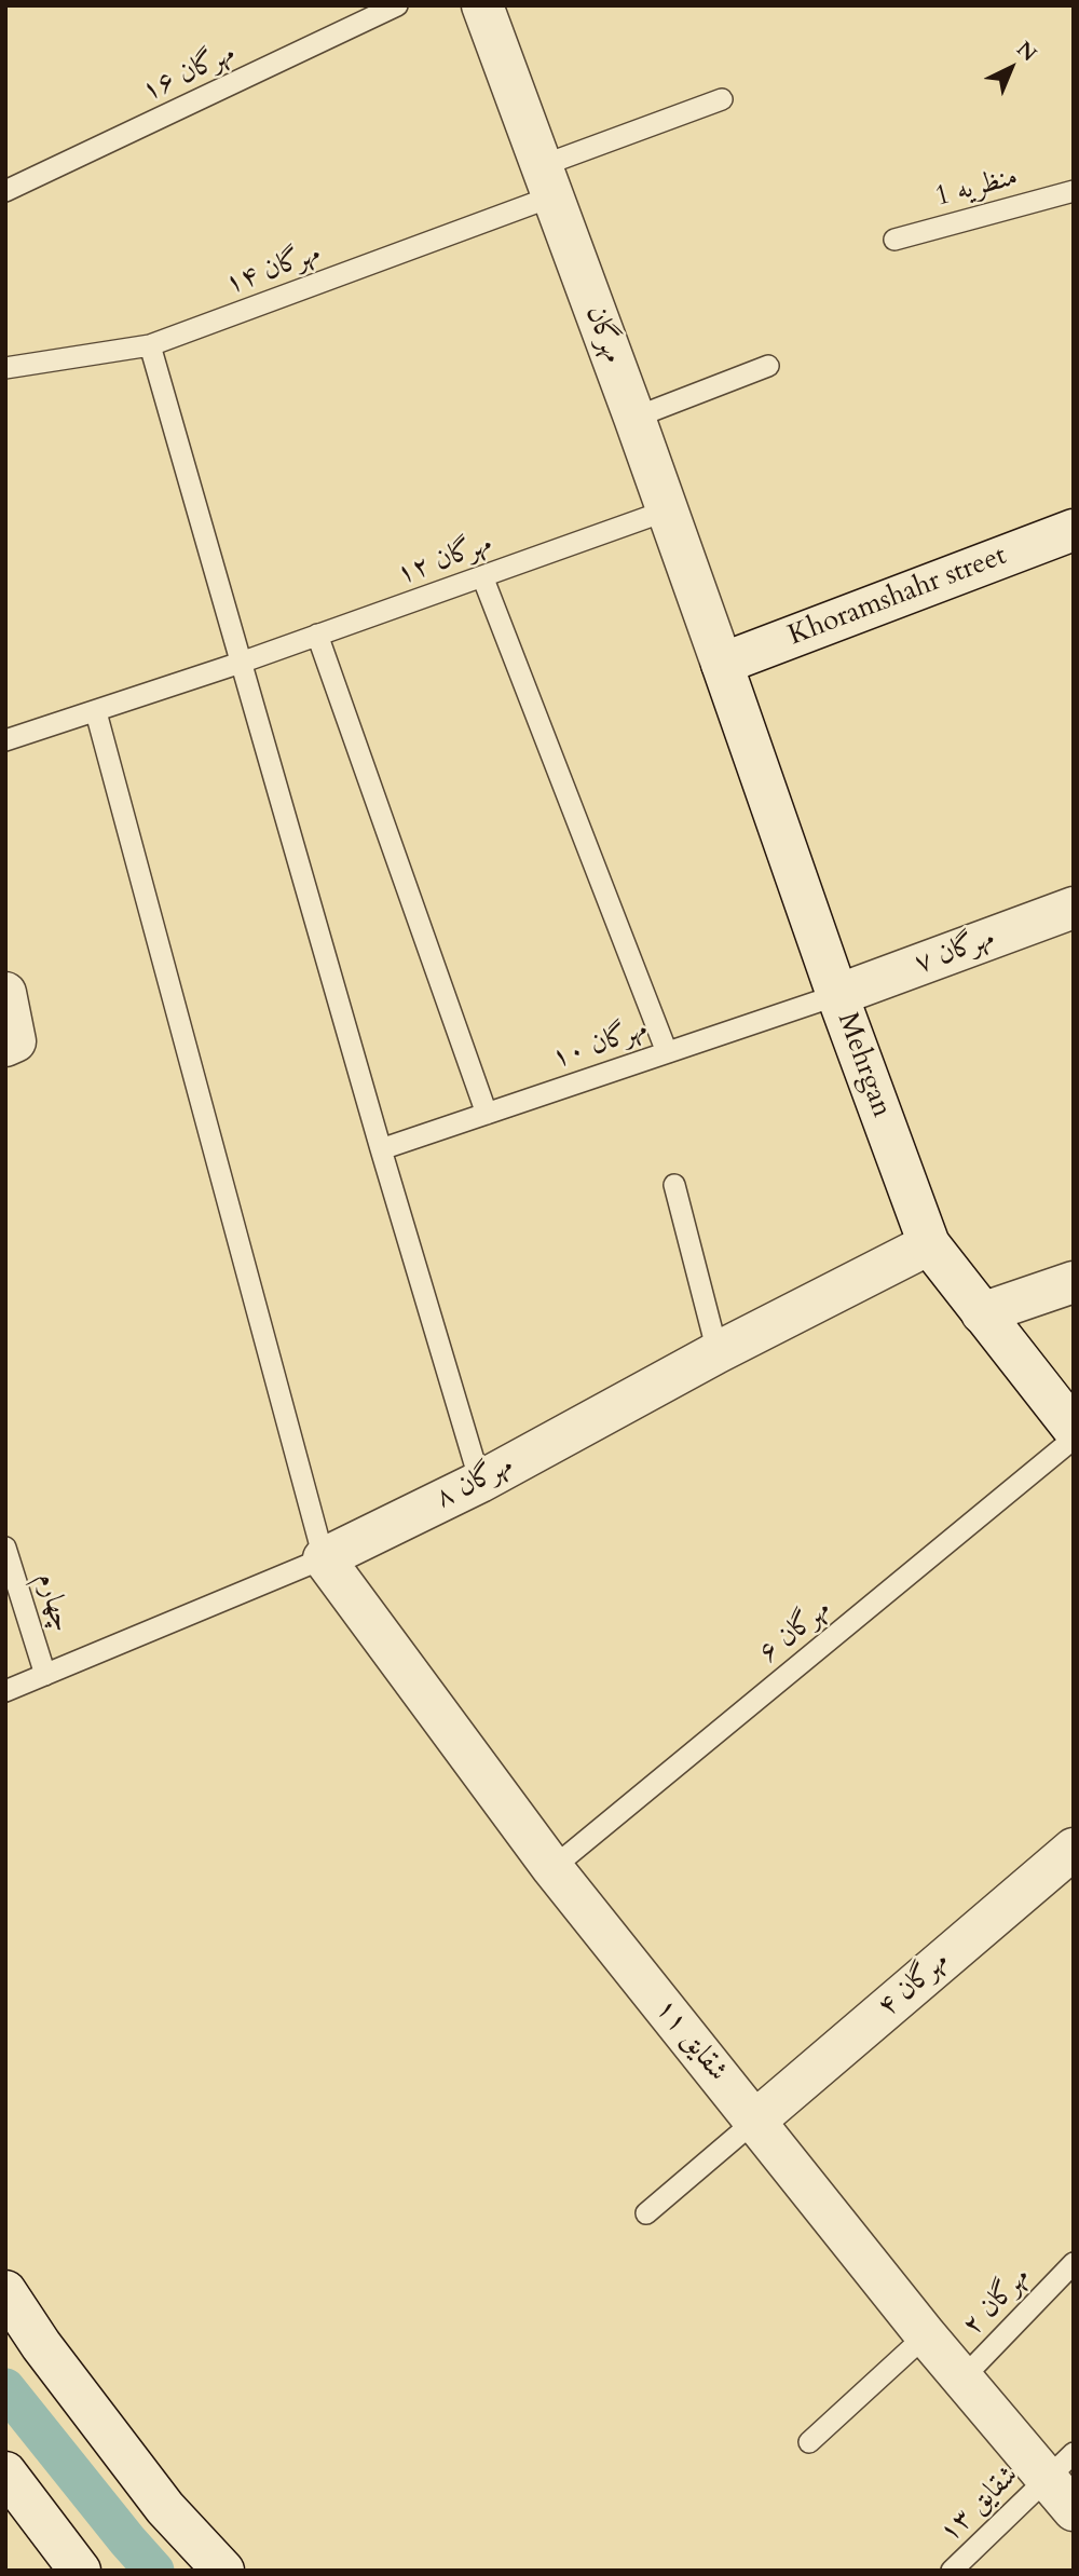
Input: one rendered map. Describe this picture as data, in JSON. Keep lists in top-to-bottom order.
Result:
{
  "streets": {
    "street": [
      "مهرگان",
      "Khoramshahr street",
      "مهرگان ۷",
      "Mehrgan",
      "مهرگان ۸",
      "مهرگان ۴",
      "شقایق ۱۱"
    ],
    "lane": [
      "مهرگان ۱۶",
      "منظریه 1",
      "مهرگان ۱۴",
      "مهرگان ۱۲",
      "مهرگان ۱۰",
      "چهارم",
      "مهرگان ۶",
      "مهرگان ۲",
      "شقایق ۱۳"
    ]
  },
  "crossings": [
    ["مهرگان ۱۴", "مهرگان"],
    ["مهرگان", "مهرگان ۱۲"],
    ["مهرگان", "Khoramshahr street"],
    ["مهرگان", "Mehrgan"],
    ["Khoramshahr street", "Mehrgan"],
    ["مهرگان ۷", "مهرگان ۱۰"],
    ["مهرگان ۷", "Mehrgan"],
    ["مهرگان ۱۰", "Mehrgan"],
    ["Mehrgan", "مهرگان ۸"],
    ["مهرگان ۸", "چهارم"],
    ["مهرگان ۸", "شقایق ۱۱"],
    ["مهرگان ۶", "شقایق ۱۱"],
    ["مهرگان ۴", "شقایق ۱۱"],
    ["شقایق ۱۱", "مهرگان ۲"],
    ["شقایق ۱۱", "شقایق ۱۳"]
  ],
  "north": "top right"
}
